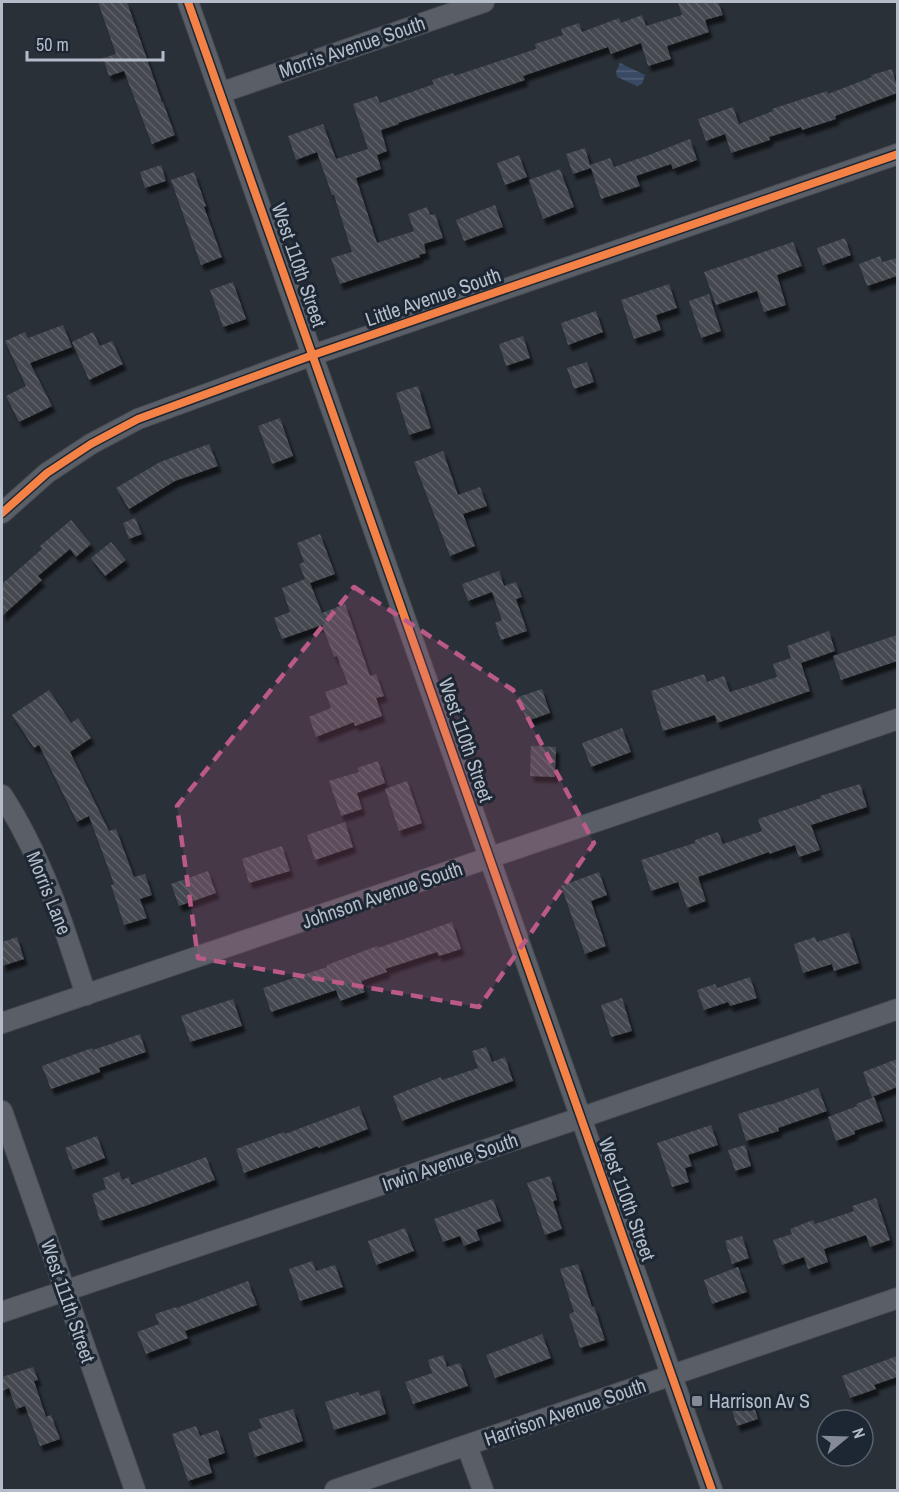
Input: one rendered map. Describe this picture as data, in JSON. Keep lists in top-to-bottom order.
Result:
{
  "streets": {
    "street": [
      "Morris Avenue South",
      "West 110th Street",
      "Little Avenue South",
      "Morris Lane",
      "Johnson Avenue South",
      "Irwin Avenue South",
      "West 111th Street",
      "Harrison Avenue South"
    ]
  },
  "crossings": [
    ["Morris Avenue South", "West 110th Street"],
    ["West 110th Street", "Little Avenue South"],
    ["West 110th Street", "Johnson Avenue South"],
    ["West 110th Street", "Irwin Avenue South"],
    ["West 110th Street", "Harrison Avenue South"],
    ["Morris Lane", "Johnson Avenue South"],
    ["Irwin Avenue South", "West 111th Street"]
  ],
  "places": {
    "transit": ["Harrison Av S"]
  },
  "scale_bar": "50 m",
  "north": "right"
}
